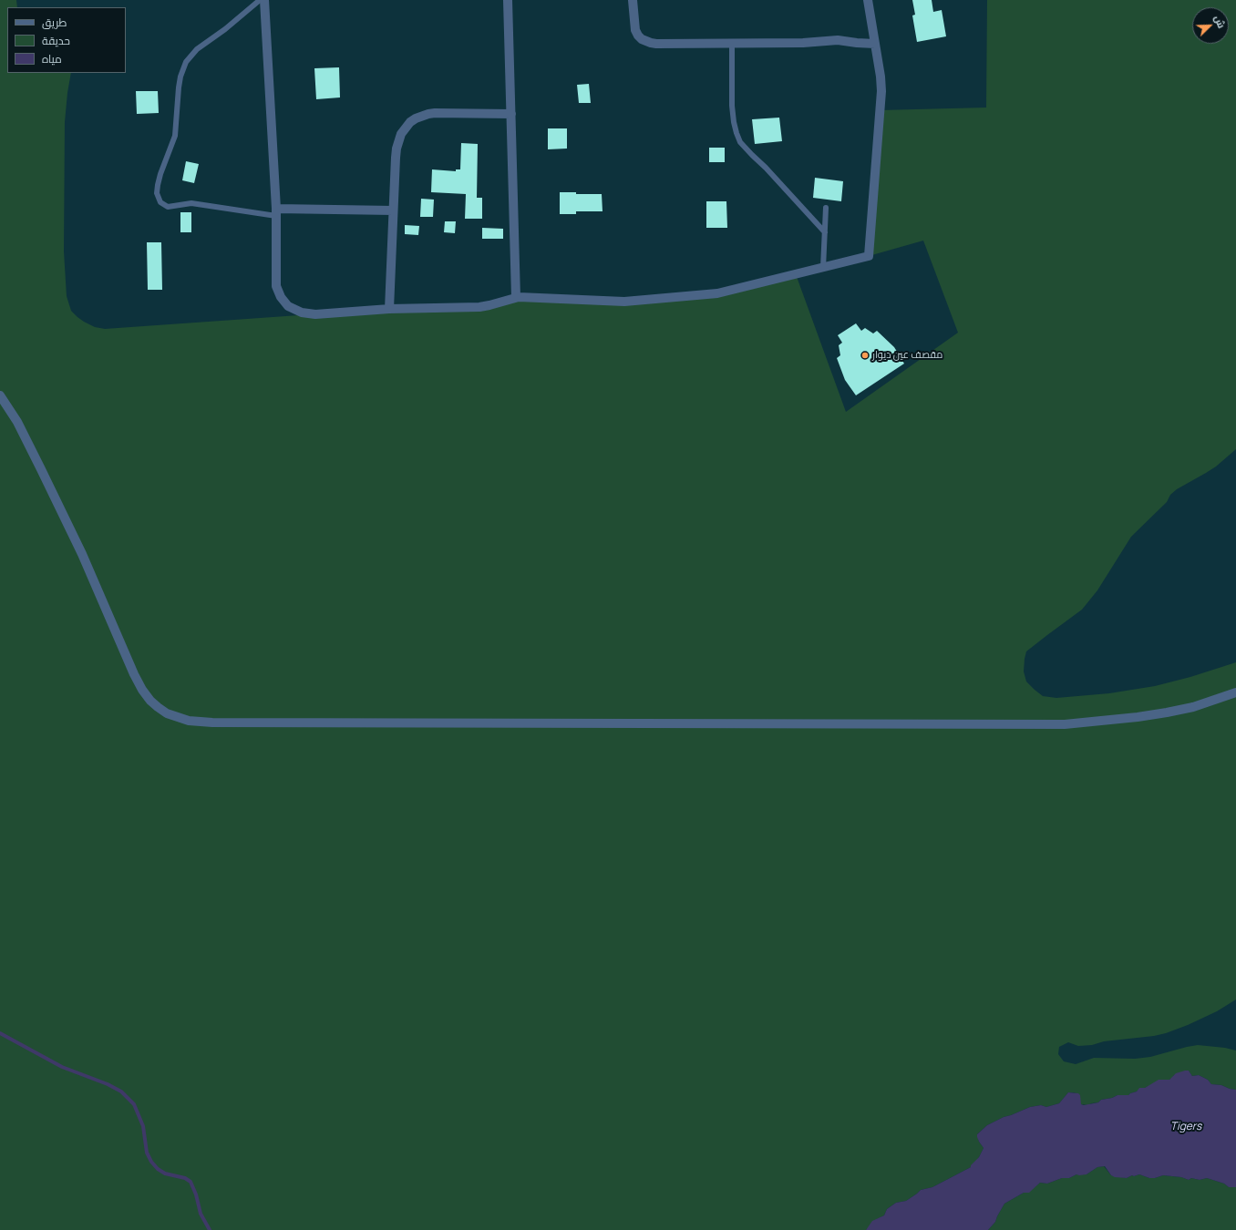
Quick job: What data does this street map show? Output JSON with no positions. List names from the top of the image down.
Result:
{
  "water": ["Tigers"],
  "places": ["مقصف عين ديوار"],
  "legend": ["طريق", "حديقة", "مياه"],
  "north": "top right"
}
